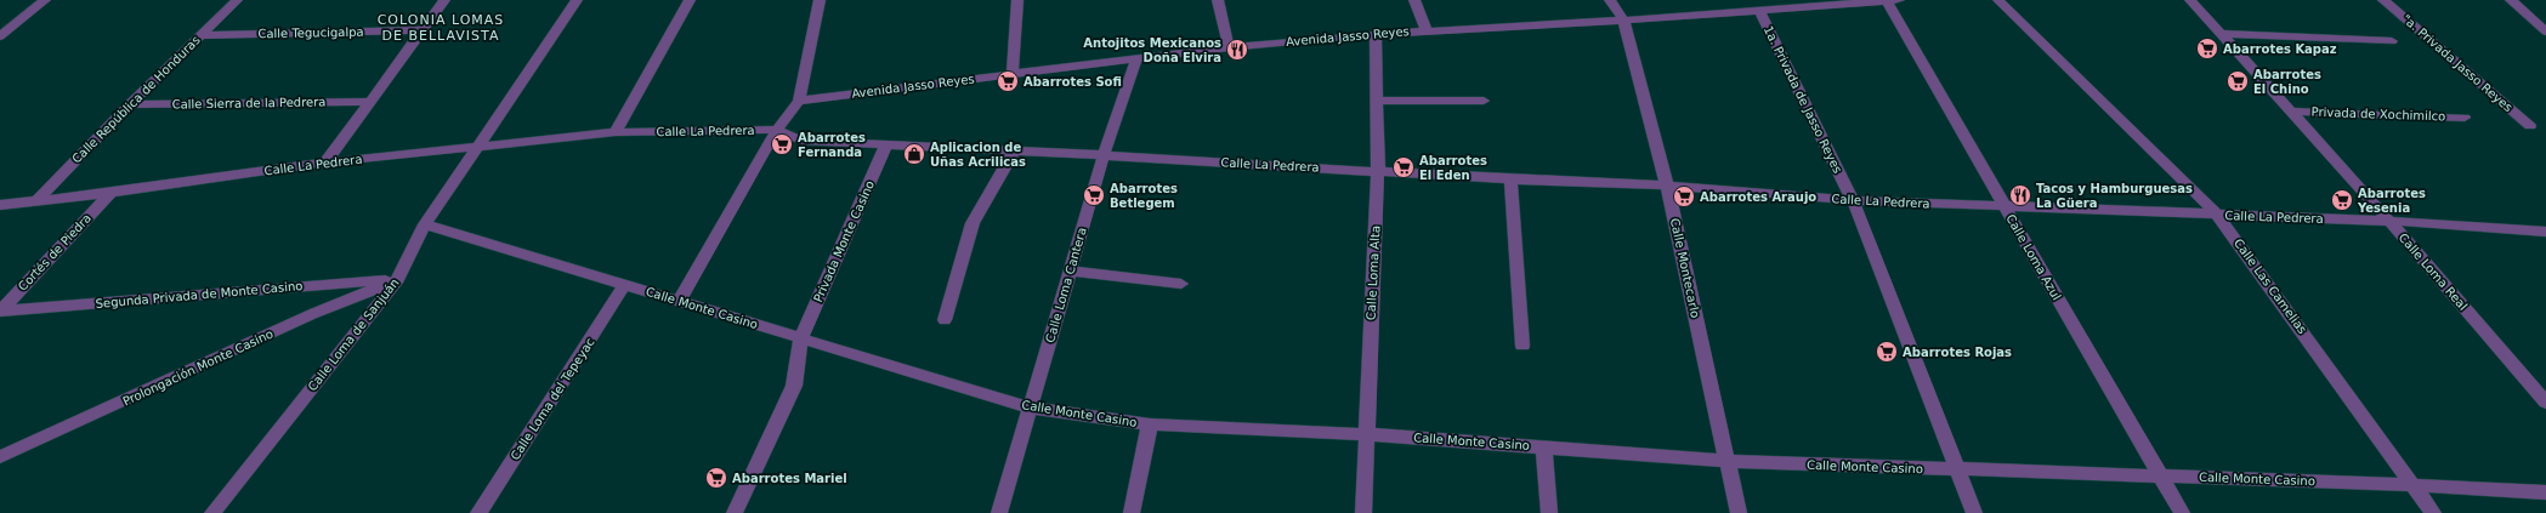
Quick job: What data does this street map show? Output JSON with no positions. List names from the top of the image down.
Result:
{
  "streets": {
    "street": [
      "Calle Tegucigalpa",
      "Avenida Jasso Reyes",
      "\"a. Privada Jasso Reyes",
      "Calle República de Honduras",
      "1a. Privada de Jasso Reyes",
      "Calle Sierra de la Pedrera",
      "Privada de Xochimilco",
      "Calle La Pedrera",
      "Privada Monte Casino",
      "Cortés de Piedra",
      "Calle Loma Azul",
      "Calle Montecarlo",
      "Calle Loma Real",
      "Calle Loma Alta",
      "Calle Loma Cantera",
      "Calle Las Camelias",
      "Segunda Privada de Monte Casino",
      "Calle Monte Casino",
      "Calle Loma de Sanjuán",
      "Prolongación Monte Casino",
      "Calle Loma del Tepeyac"
    ]
  },
  "crossings": [
    ["Calle Tegucigalpa", "Calle República de Honduras"],
    ["Avenida Jasso Reyes", "1a. Privada de Jasso Reyes"],
    ["Avenida Jasso Reyes", "Calle Loma Azul"],
    ["Avenida Jasso Reyes", "Calle Montecarlo"],
    ["Avenida Jasso Reyes", "Calle Loma Alta"],
    ["Avenida Jasso Reyes", "Calle Loma Cantera"],
    ["Calle República de Honduras", "Calle Sierra de la Pedrera"],
    ["Calle República de Honduras", "Calle La Pedrera"],
    ["1a. Privada de Jasso Reyes", "Calle La Pedrera"],
    ["1a. Privada de Jasso Reyes", "Calle Monte Casino"],
    ["Privada de Xochimilco", "Calle Loma Real"],
    ["Calle La Pedrera", "Privada Monte Casino"],
    ["Calle La Pedrera", "Cortés de Piedra"],
    ["Calle La Pedrera", "Calle Loma Azul"],
    ["Calle La Pedrera", "Calle Montecarlo"],
    ["Calle La Pedrera", "Calle Loma Real"],
    ["Calle La Pedrera", "Calle Loma Alta"],
    ["Calle La Pedrera", "Calle Loma Cantera"],
    ["Calle La Pedrera", "Calle Las Camelias"],
    ["Calle La Pedrera", "Calle Loma de Sanjuán"],
    ["Privada Monte Casino", "Calle Monte Casino"],
    ["Cortés de Piedra", "Segunda Privada de Monte Casino"],
    ["Calle Loma Azul", "Calle Monte Casino"],
    ["Calle Montecarlo", "Calle Monte Casino"],
    ["Calle Loma Alta", "Calle Monte Casino"],
    ["Calle Loma Cantera", "Calle Monte Casino"],
    ["Calle Las Camelias", "Calle Monte Casino"],
    ["Segunda Privada de Monte Casino", "Calle Loma de Sanjuán"],
    ["Segunda Privada de Monte Casino", "Prolongación Monte Casino"],
    ["Calle Monte Casino", "Calle Loma de Sanjuán"],
    ["Calle Monte Casino", "Calle Loma del Tepeyac"],
    ["Calle Loma de Sanjuán", "Prolongación Monte Casino"]
  ],
  "districts": ["COLONIA LOMAS DE BELLAVISTA"],
  "places": {
    "supermarket": [
      "Abarrotes Kapaz",
      "Abarrotes Sofi",
      "Abarrotes El Chino",
      "Abarrotes Fernanda",
      "Abarrotes El Eden",
      "Abarrotes Betlegem",
      "Abarrotes Araujo",
      "Abarrotes Yesenia",
      "Abarrotes Rojas",
      "Abarrotes Mariel"
    ],
    "restaurant": ["Antojitos Mexicanos Doña Elvira", "Tacos y Hamburguesas La Güera"],
    "shop": ["Aplicacion de Uñas Acrilicas"]
  }
}
